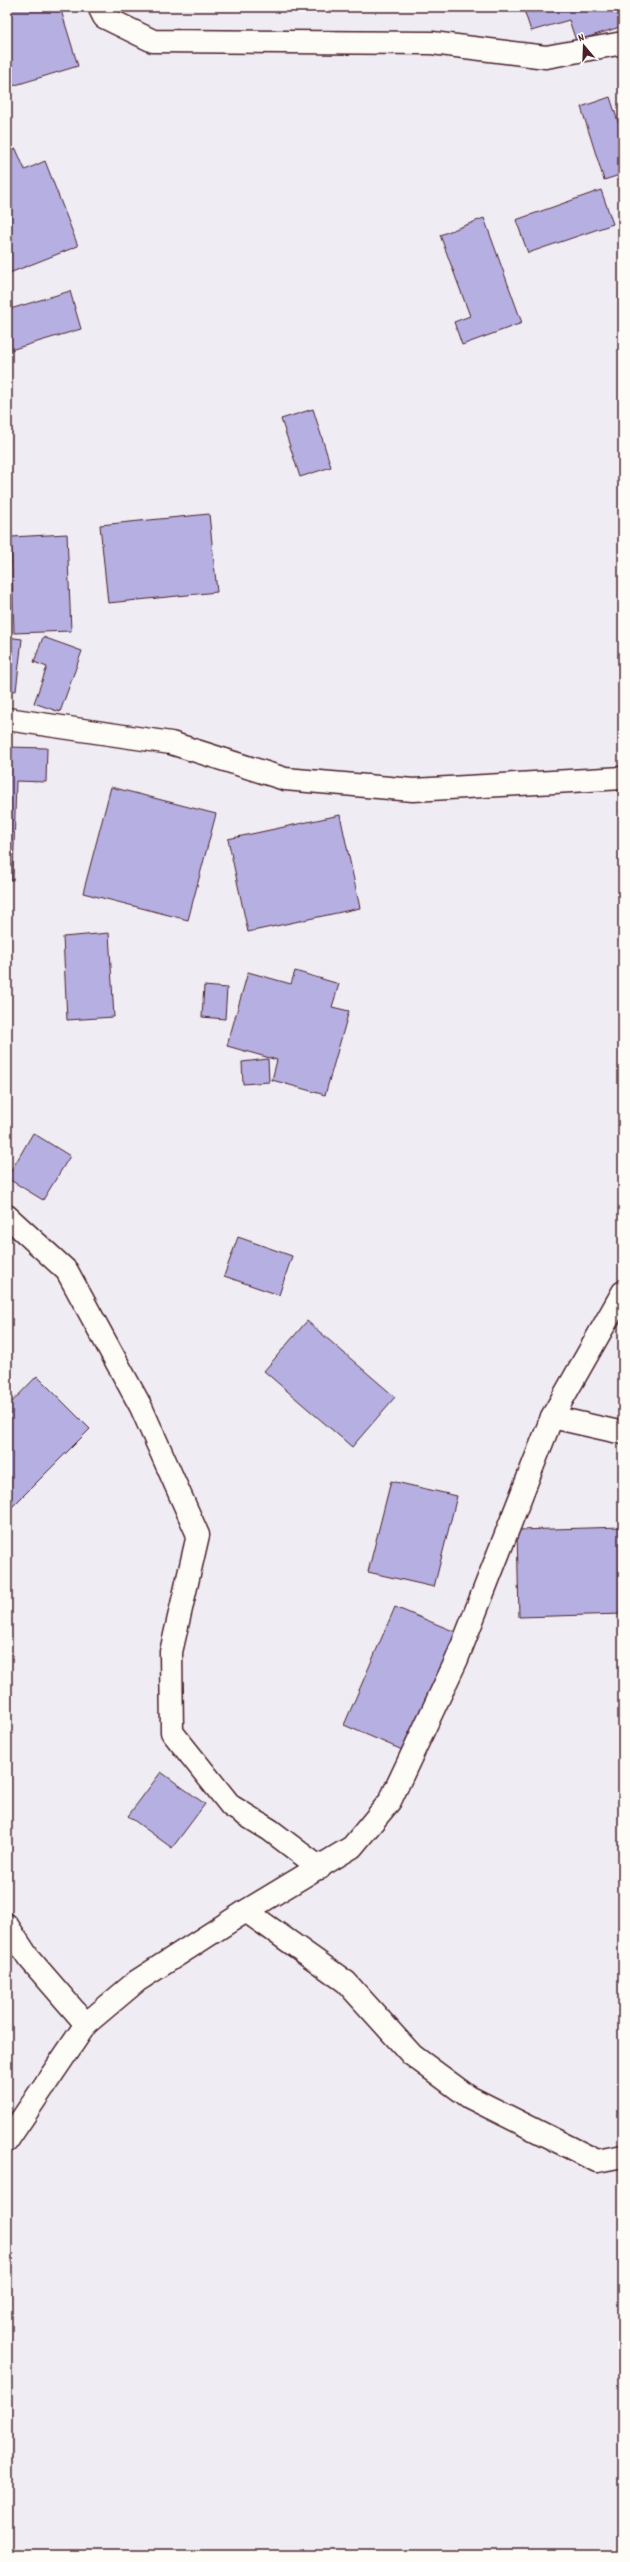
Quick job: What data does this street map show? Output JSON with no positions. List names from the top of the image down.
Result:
{
  "north": "top"
}
